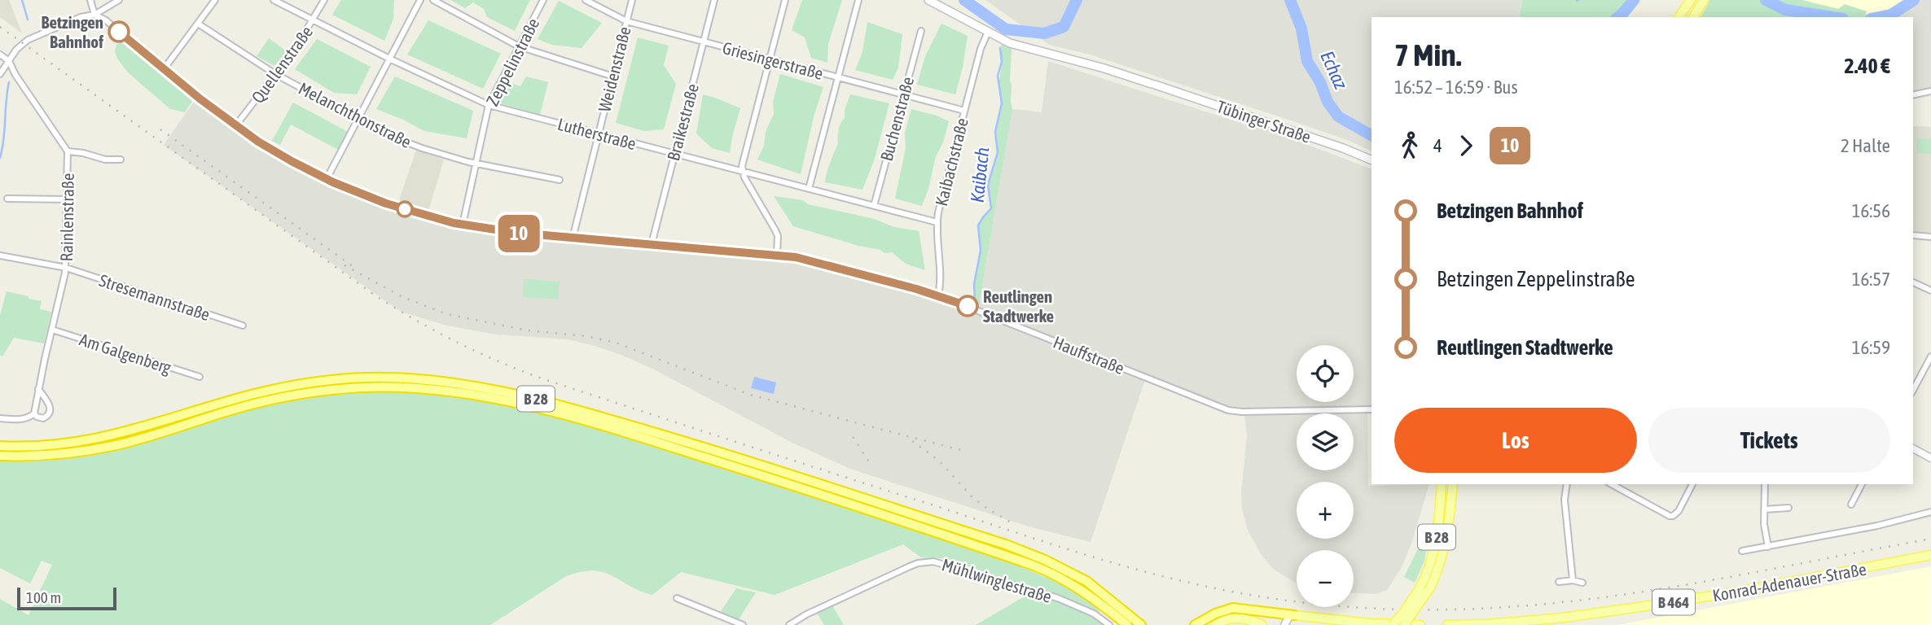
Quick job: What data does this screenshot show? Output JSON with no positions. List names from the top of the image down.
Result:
{
  "streets": {
    "highway": ["B 28"],
    "main road": ["Tübinger Straße", "Konrad-Adenauer-Straße", "B 464"],
    "street": [
      "Griesingerstraße",
      "Zeppelinstraße",
      "Quellenstraße",
      "Weidenstraße",
      "Melanchthonstraße",
      "Buchenstraße",
      "Braikestraße",
      "Lutherstraße",
      "Kaibachstraße",
      "Rainlenstraße",
      "Stresemannstraße",
      "Am Galgenberg",
      "Hauffstraße",
      "Mühlwinglestraße"
    ]
  },
  "crossings": [
    ["Griesingerstraße", "Weidenstraße"],
    ["Griesingerstraße", "Buchenstraße"],
    ["Griesingerstraße", "Braikestraße"],
    ["Griesingerstraße", "Kaibachstraße"],
    ["Zeppelinstraße", "Melanchthonstraße"],
    ["Zeppelinstraße", "Lutherstraße"],
    ["Zeppelinstraße", "Hauffstraße"],
    ["Quellenstraße", "Melanchthonstraße"],
    ["Quellenstraße", "Lutherstraße"],
    ["Quellenstraße", "Hauffstraße"],
    ["Weidenstraße", "Lutherstraße"],
    ["Weidenstraße", "Hauffstraße"],
    ["Buchenstraße", "Lutherstraße"],
    ["Tübinger Straße", "Kaibachstraße"],
    ["Braikestraße", "Lutherstraße"],
    ["Braikestraße", "Hauffstraße"],
    ["Lutherstraße", "Kaibachstraße"],
    ["Kaibachstraße", "Hauffstraße"],
    ["Rainlenstraße", "Stresemannstraße"],
    ["Rainlenstraße", "Am Galgenberg"],
    ["Konrad-Adenauer-Straße", "B 464"]
  ],
  "water": ["Echaz", "Kaibach"],
  "places": ["Betzingen Bahnhof", "Reutlingen Stadtwerke"],
  "lines": ["bus line 10"],
  "scale_bar": "100 m",
  "page": {
    "on_map": "10",
    "heading": ["7 Min.", "16:52 – 16:59 · Bus", "2.40 €"],
    "legs": ["4", "10", "2 Halte"],
    "list": [
      {
        "name": "Betzingen Bahnhof",
        "value": "16:56"
      },
      {
        "name": "Betzingen Zeppelinstraße",
        "value": "16:57"
      },
      {
        "name": "Reutlingen Stadtwerke",
        "value": "16:59"
      }
    ],
    "map_buttons": ["+", "−"],
    "buttons": ["Los", "Tickets"],
    "scale": "100 m"
  }
}
